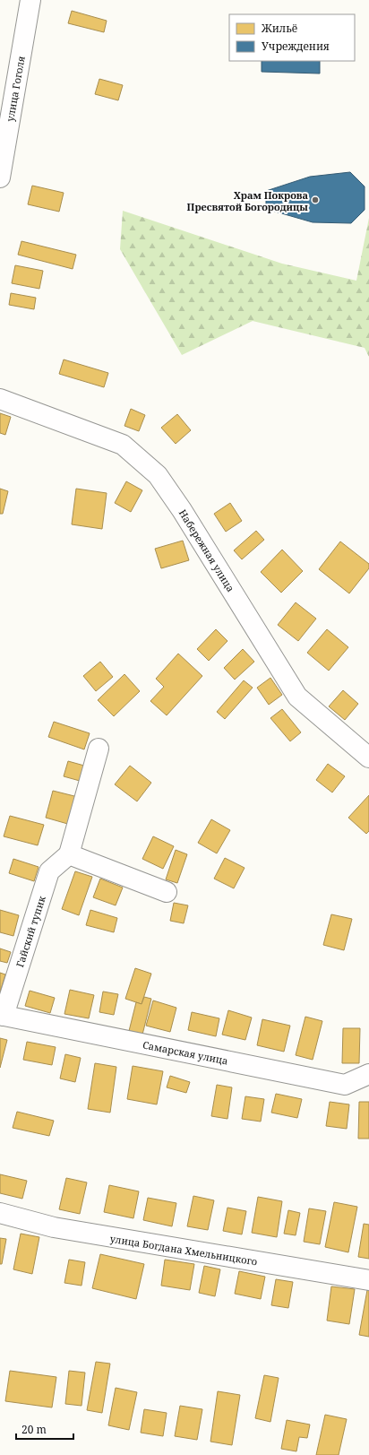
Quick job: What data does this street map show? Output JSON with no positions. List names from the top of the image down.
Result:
{
  "streets": {
    "street": [
      "улица Гоголя",
      "Набережная улица",
      "Гайский тупик",
      "Самарская улица",
      "улица Богдана Хмельницкого"
    ]
  },
  "crossings": [
    ["Гайский тупик", "Самарская улица"]
  ],
  "places": ["Храм Покрова Пресвятой Богородицы"],
  "legend": ["Жильё", "Учреждения"],
  "scale_bar": "20 m"
}
